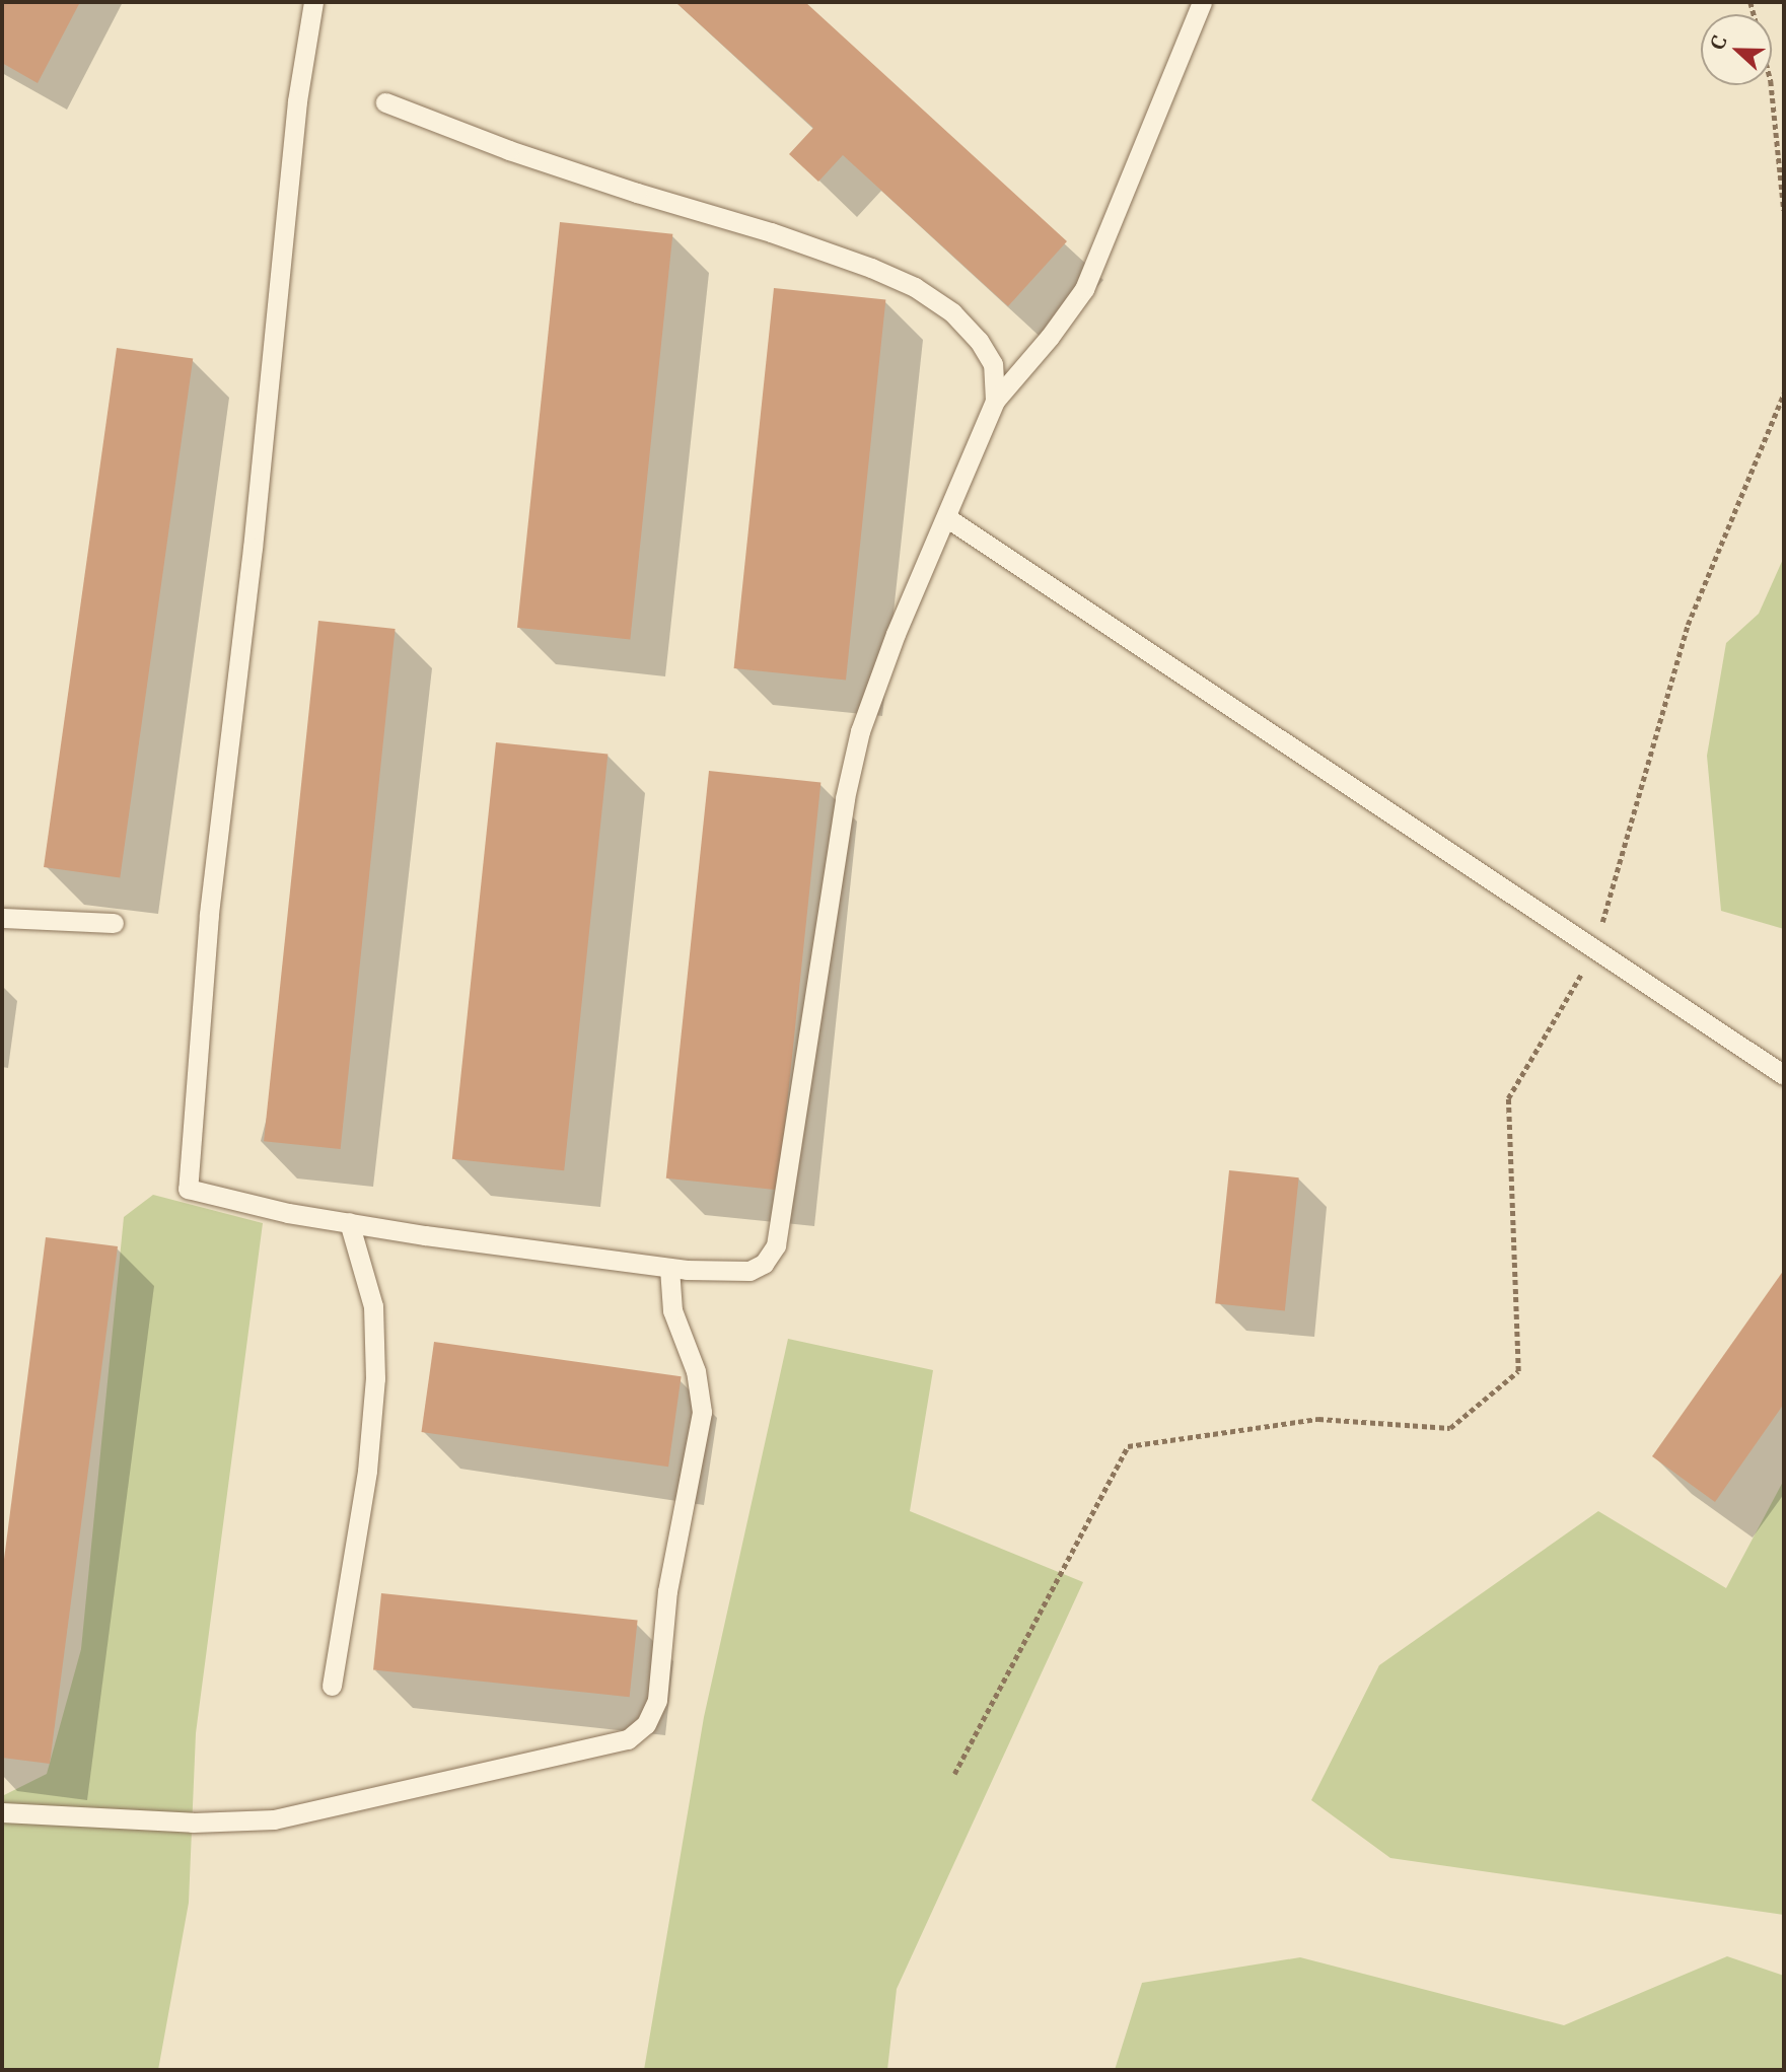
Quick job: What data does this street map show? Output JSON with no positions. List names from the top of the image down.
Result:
{
  "north": "left"
}
